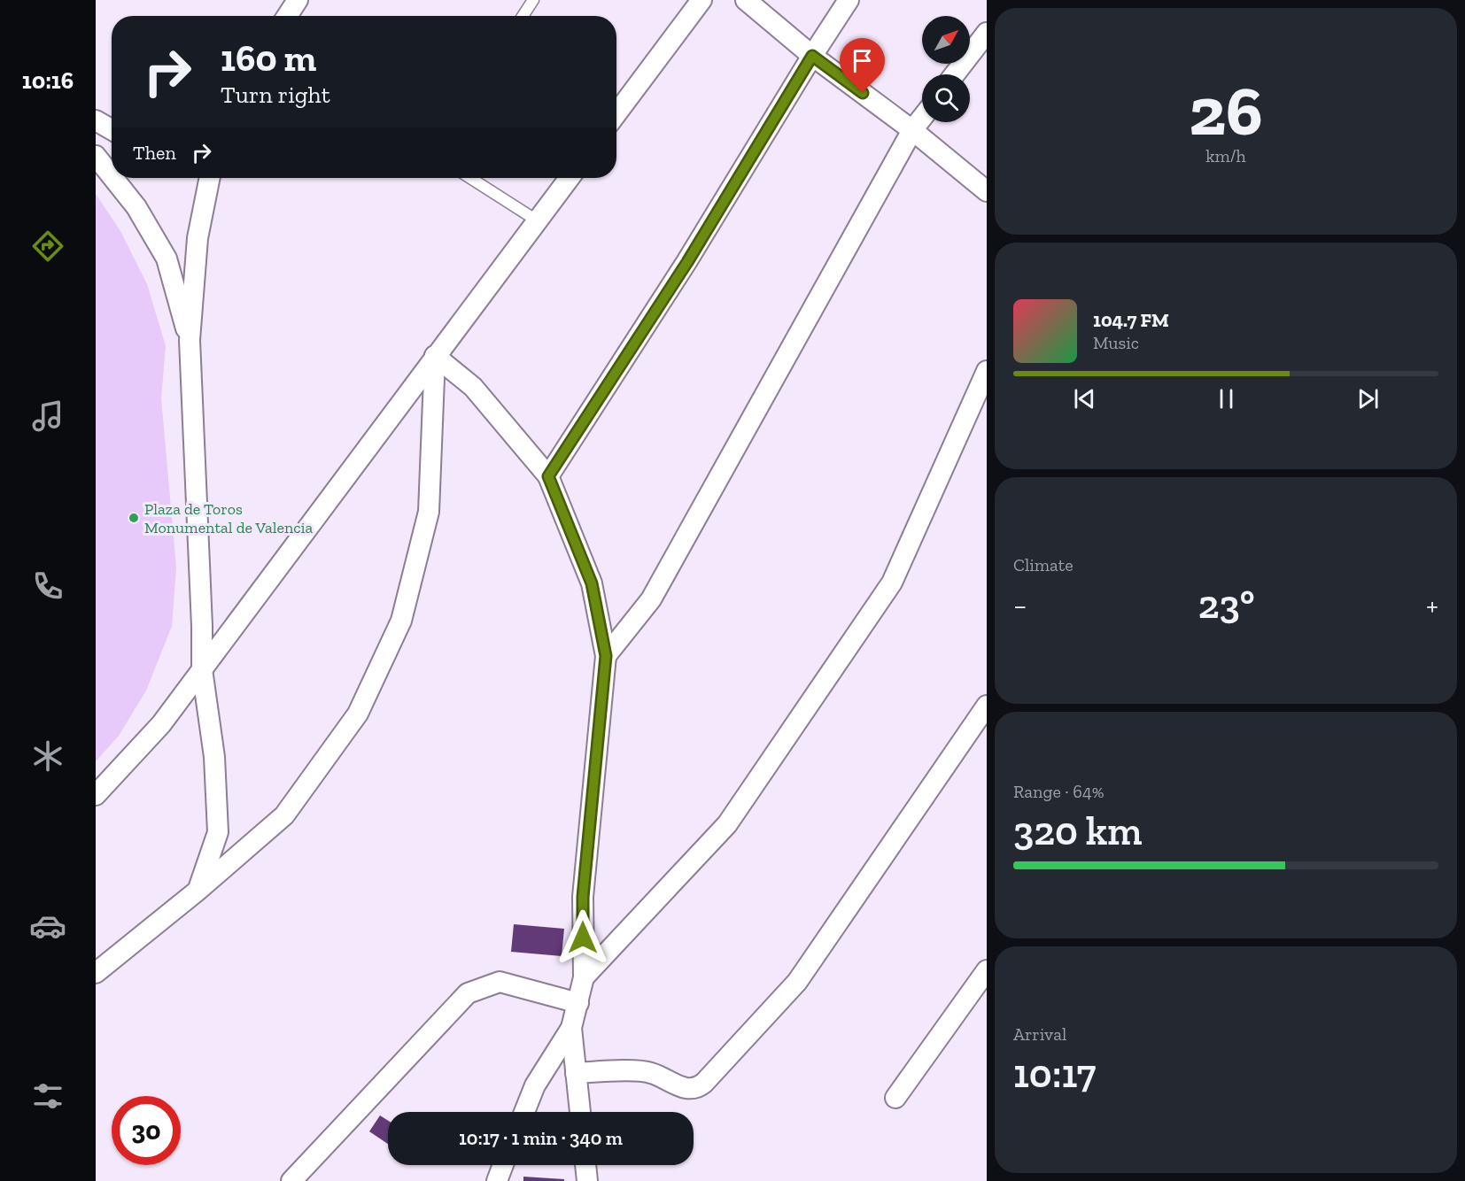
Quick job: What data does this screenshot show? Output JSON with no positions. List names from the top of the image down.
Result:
{
  "places": ["Plaza de Toros Monumental de Valencia"],
  "north": "top right",
  "page": {
    "tabs": "10:16",
    "tile": [
      ["26", "km/h"],
      "Climate",
      ["Range · 64%", "320 km"],
      ["Arrival", "10:17"]
    ],
    "turn": ["160 m", "Turn right"],
    "then": "Then",
    "song": ["104.7 FM", "Music"],
    "heat": ["−", "23°", "+"],
    "limit": "30",
    "trip": "10:17 · 1 min · 340 m"
  }
}
